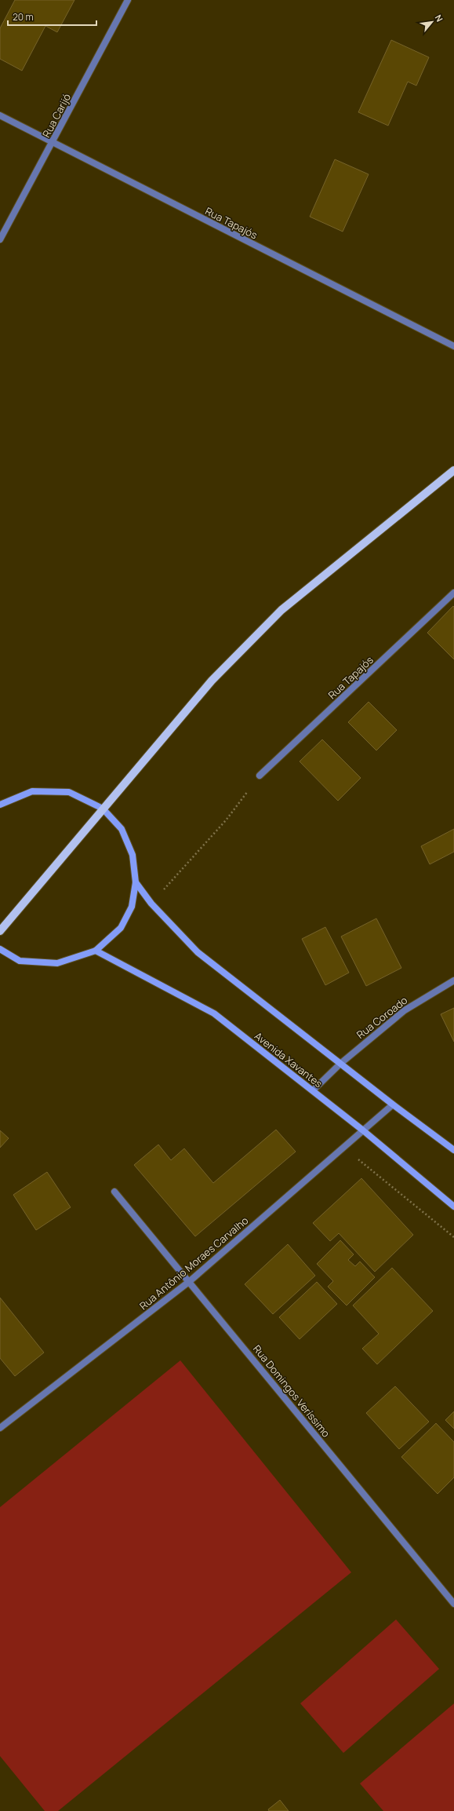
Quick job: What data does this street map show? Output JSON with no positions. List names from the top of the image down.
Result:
{
  "streets": {
    "main road": ["Avenida Xavantes"],
    "street": [
      "Rua Carijó",
      "Rua Tapajós",
      "Rua Coroado",
      "Rua Antônio Moraes Carvalho",
      "Rua Domingos Veríssimo"
    ]
  },
  "crossings": [
    ["Rua Carijó", "Rua Tapajós"],
    ["Rua Coroado", "Avenida Xavantes"],
    ["Avenida Xavantes", "Rua Antônio Moraes Carvalho"],
    ["Rua Antônio Moraes Carvalho", "Rua Domingos Veríssimo"]
  ],
  "scale_bar": "20 m",
  "north": "top right"
}
